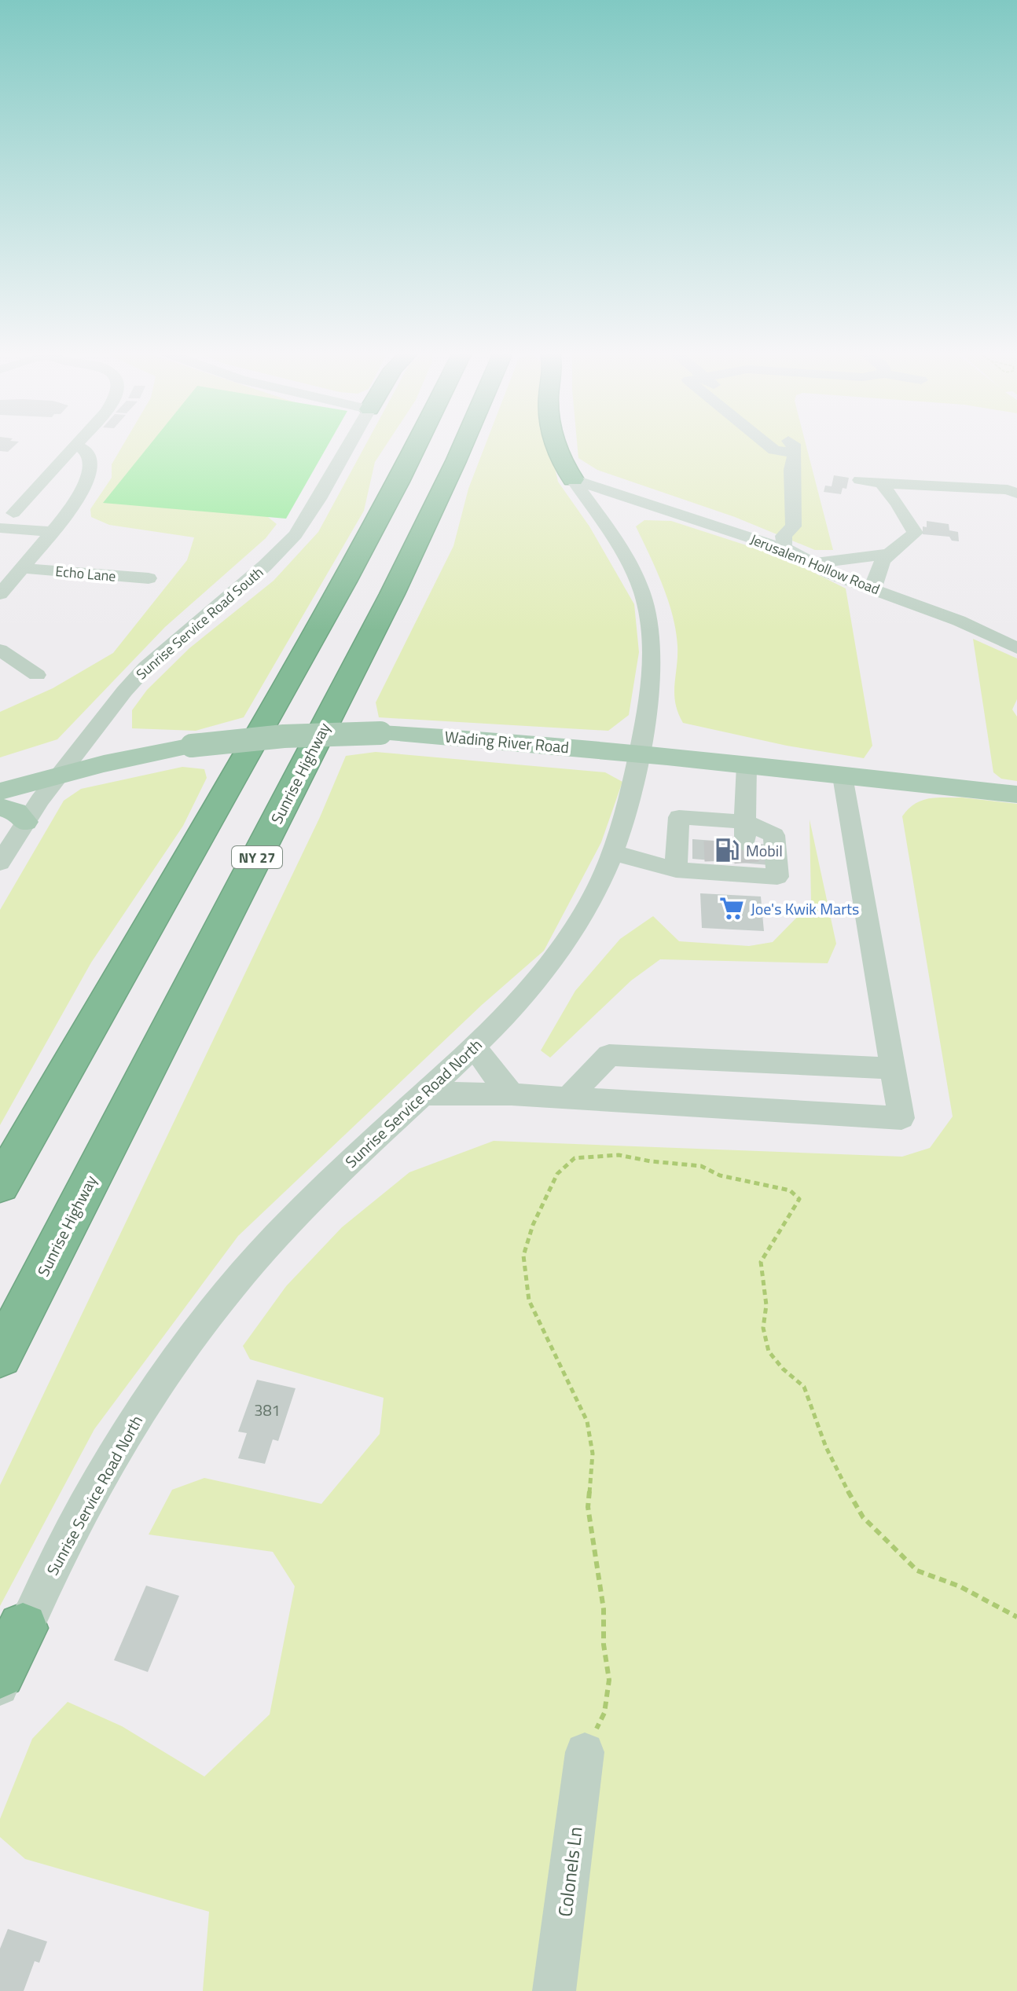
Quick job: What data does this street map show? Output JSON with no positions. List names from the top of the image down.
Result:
{
  "streets": {
    "highway": ["Sunrise Highway", "NY 27"],
    "main road": ["Wading River Road"],
    "street": [
      "Jerusalem Hollow Road",
      "Echo Lane",
      "Sunrise Service Road South",
      "Sunrise Service Road North",
      "Colonels Ln"
    ]
  },
  "crossings": [
    ["Jerusalem Hollow Road", "Sunrise Service Road North"],
    ["Sunrise Service Road South", "Wading River Road"],
    ["Wading River Road", "Sunrise Service Road North"]
  ],
  "places": {
    "fuel station": ["Mobil"],
    "supermarket": ["Joe's Kwik Marts"]
  },
  "house_numbers": ["381"]
}
